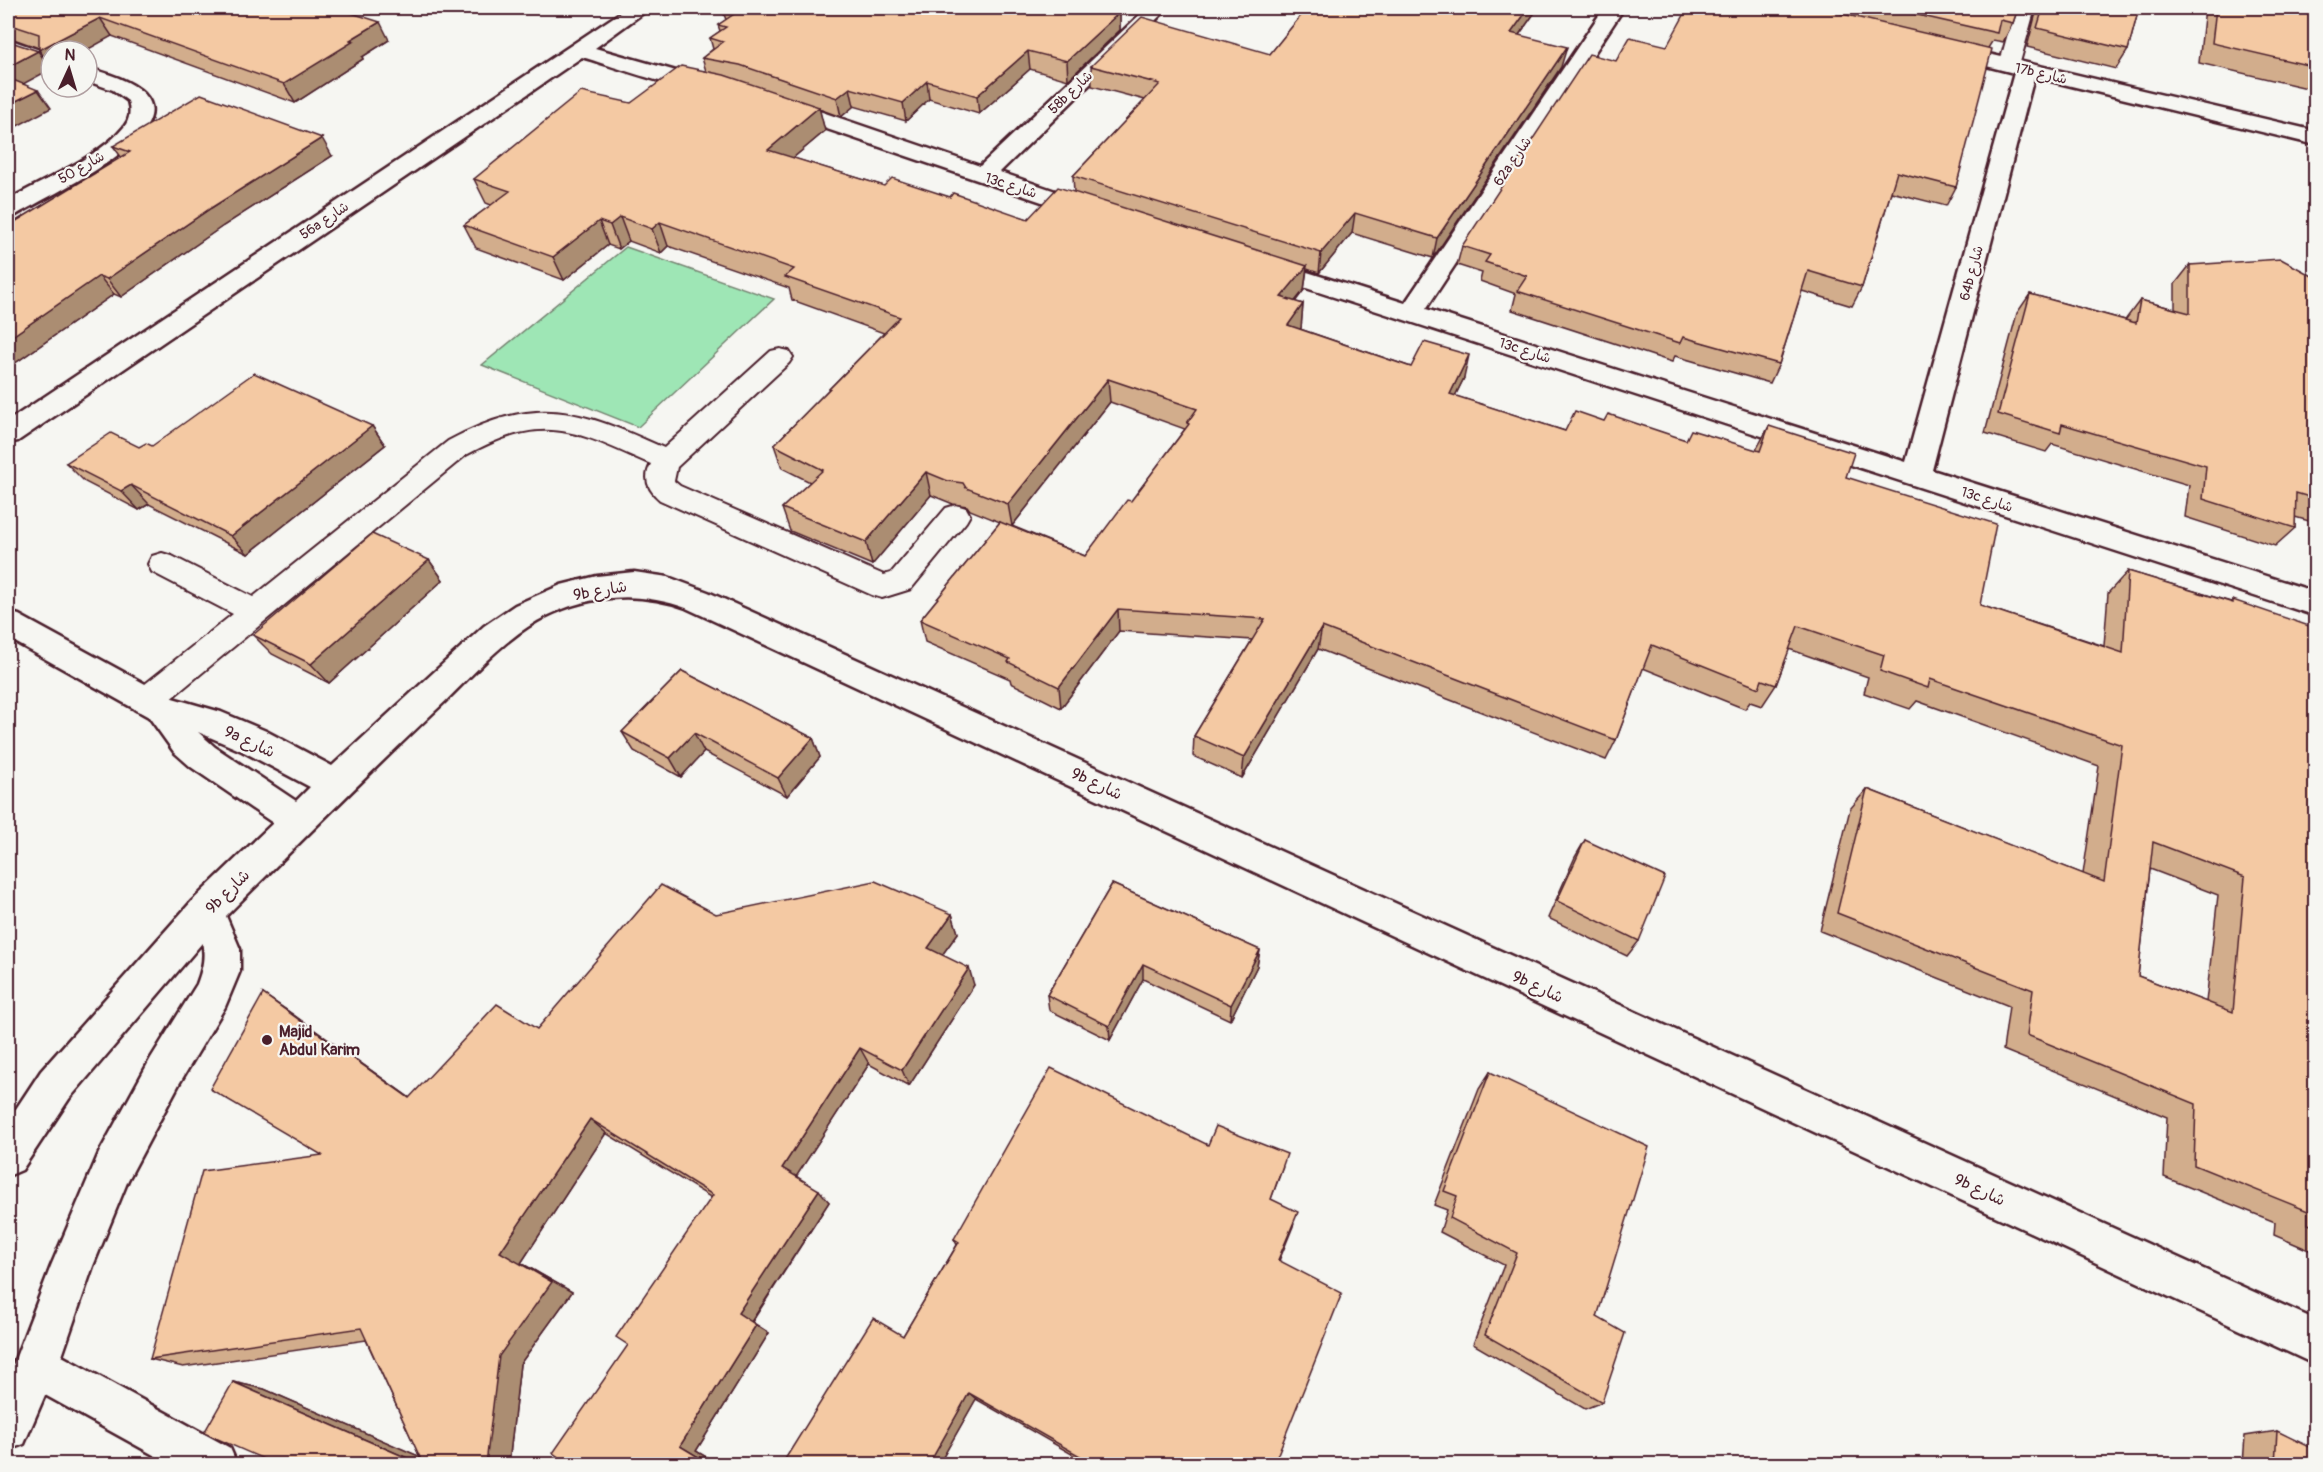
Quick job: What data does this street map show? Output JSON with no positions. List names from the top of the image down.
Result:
{
  "streets": {
    "street": [
      "17b شارع",
      "58b شارع",
      "62a شارع",
      "شارع 50",
      "13c شارع",
      "56a شارع",
      "64b شارع",
      "9b شارع",
      "9a شارع"
    ]
  },
  "crossings": [
    ["17b شارع", "64b شارع"],
    ["58b شارع", "13c شارع"],
    ["62a شارع", "13c شارع"],
    ["13c شارع", "64b شارع"],
    ["9b شارع", "9a شارع"]
  ],
  "places": ["Majid Abdul Karim"],
  "north": "top"
}
